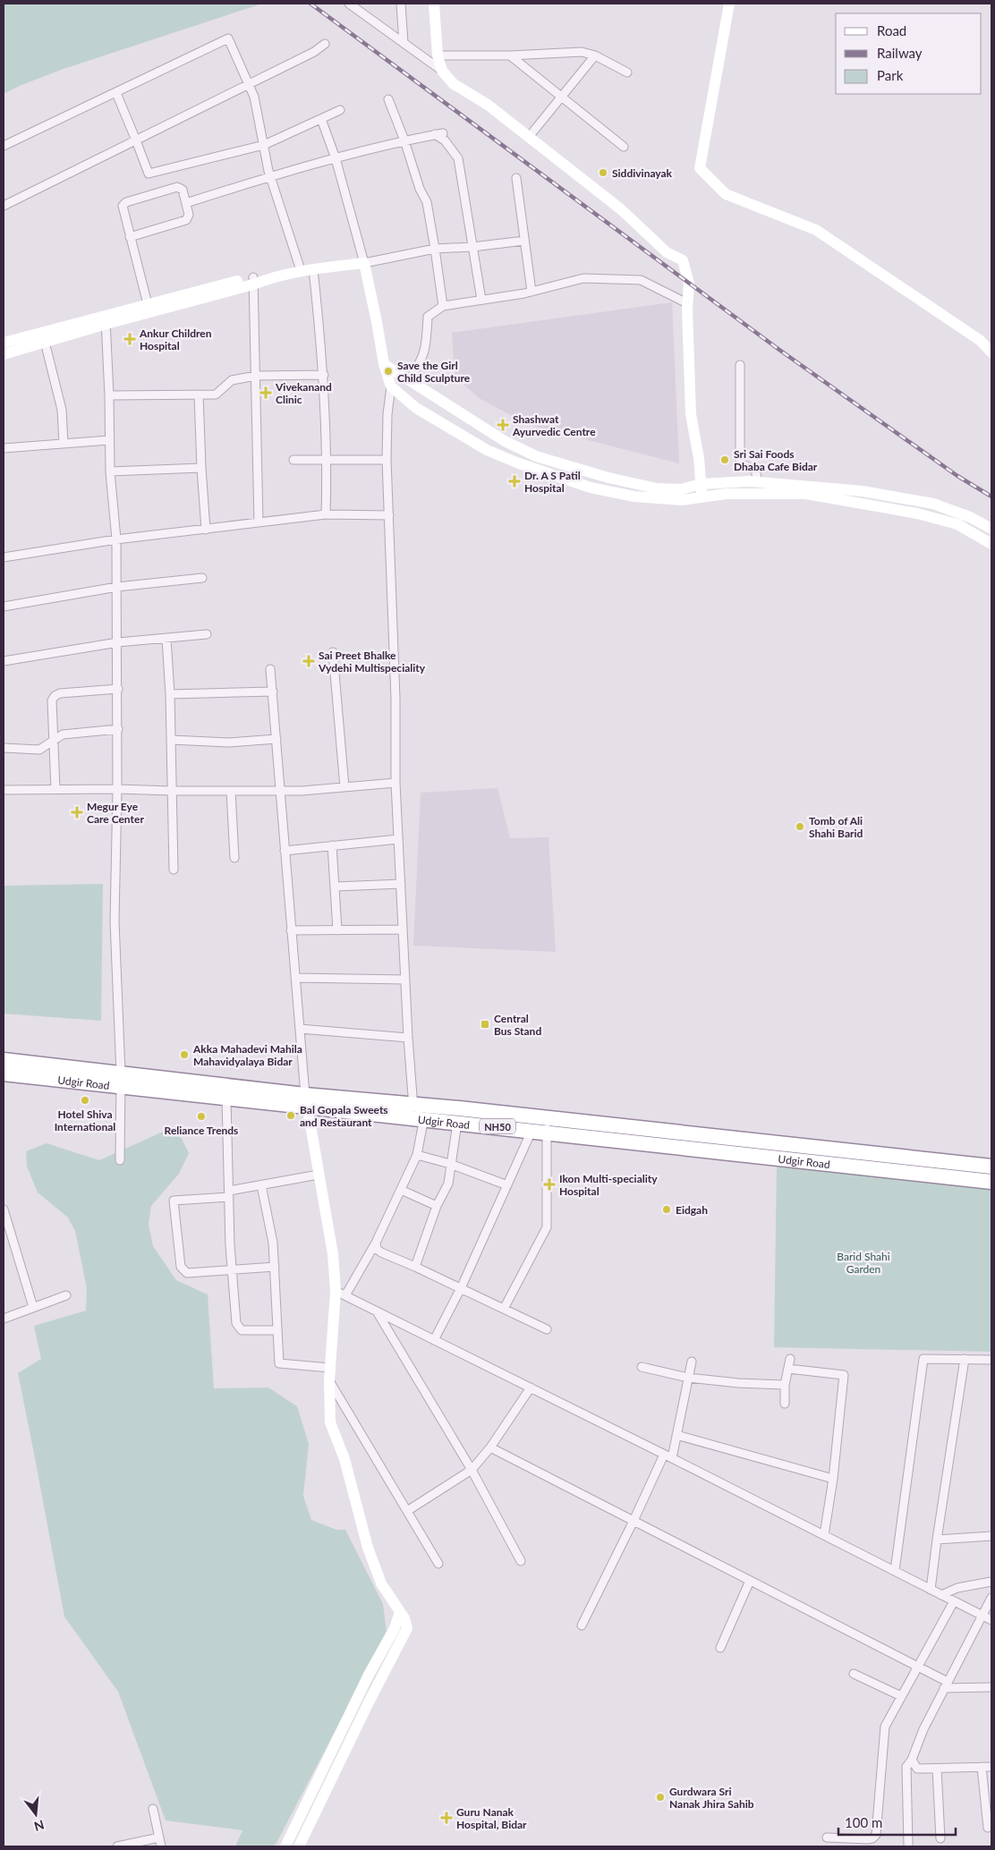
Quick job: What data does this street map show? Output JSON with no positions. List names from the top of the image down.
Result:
{
  "streets": {
    "highway": ["Udgir Road", "NH50"]
  },
  "parks": ["Barid Shahi Garden"],
  "places": {
    "other": [
      "Siddivinayak",
      "Save the Girl Child Sculpture",
      "Sri Sai Foods Dhaba Cafe Bidar",
      "Tomb of Ali Shahi Barid",
      "Akka Mahadevi Mahila Mahavidyalaya Bidar",
      "Hotel Shiva International",
      "Bal Gopala Sweets and Restaurant",
      "Reliance Trends",
      "Eidgah",
      "Gurdwara Sri Nanak Jhira Sahib"
    ],
    "health": [
      "Ankur Children Hospital",
      "Vivekanand Clinic",
      "Shashwat Ayurvedic Centre",
      "Dr. A S Patil Hospital",
      "Sai Preet Bhalke Vydehi Multispeciality",
      "Megur Eye Care Center",
      "Ikon Multi-speciality Hospital",
      "Guru Nanak Hospital, Bidar"
    ],
    "transit": ["Central Bus Stand"]
  },
  "legend": ["Road", "Railway", "Park"],
  "scale_bar": "100 m",
  "north": "bottom"
}
